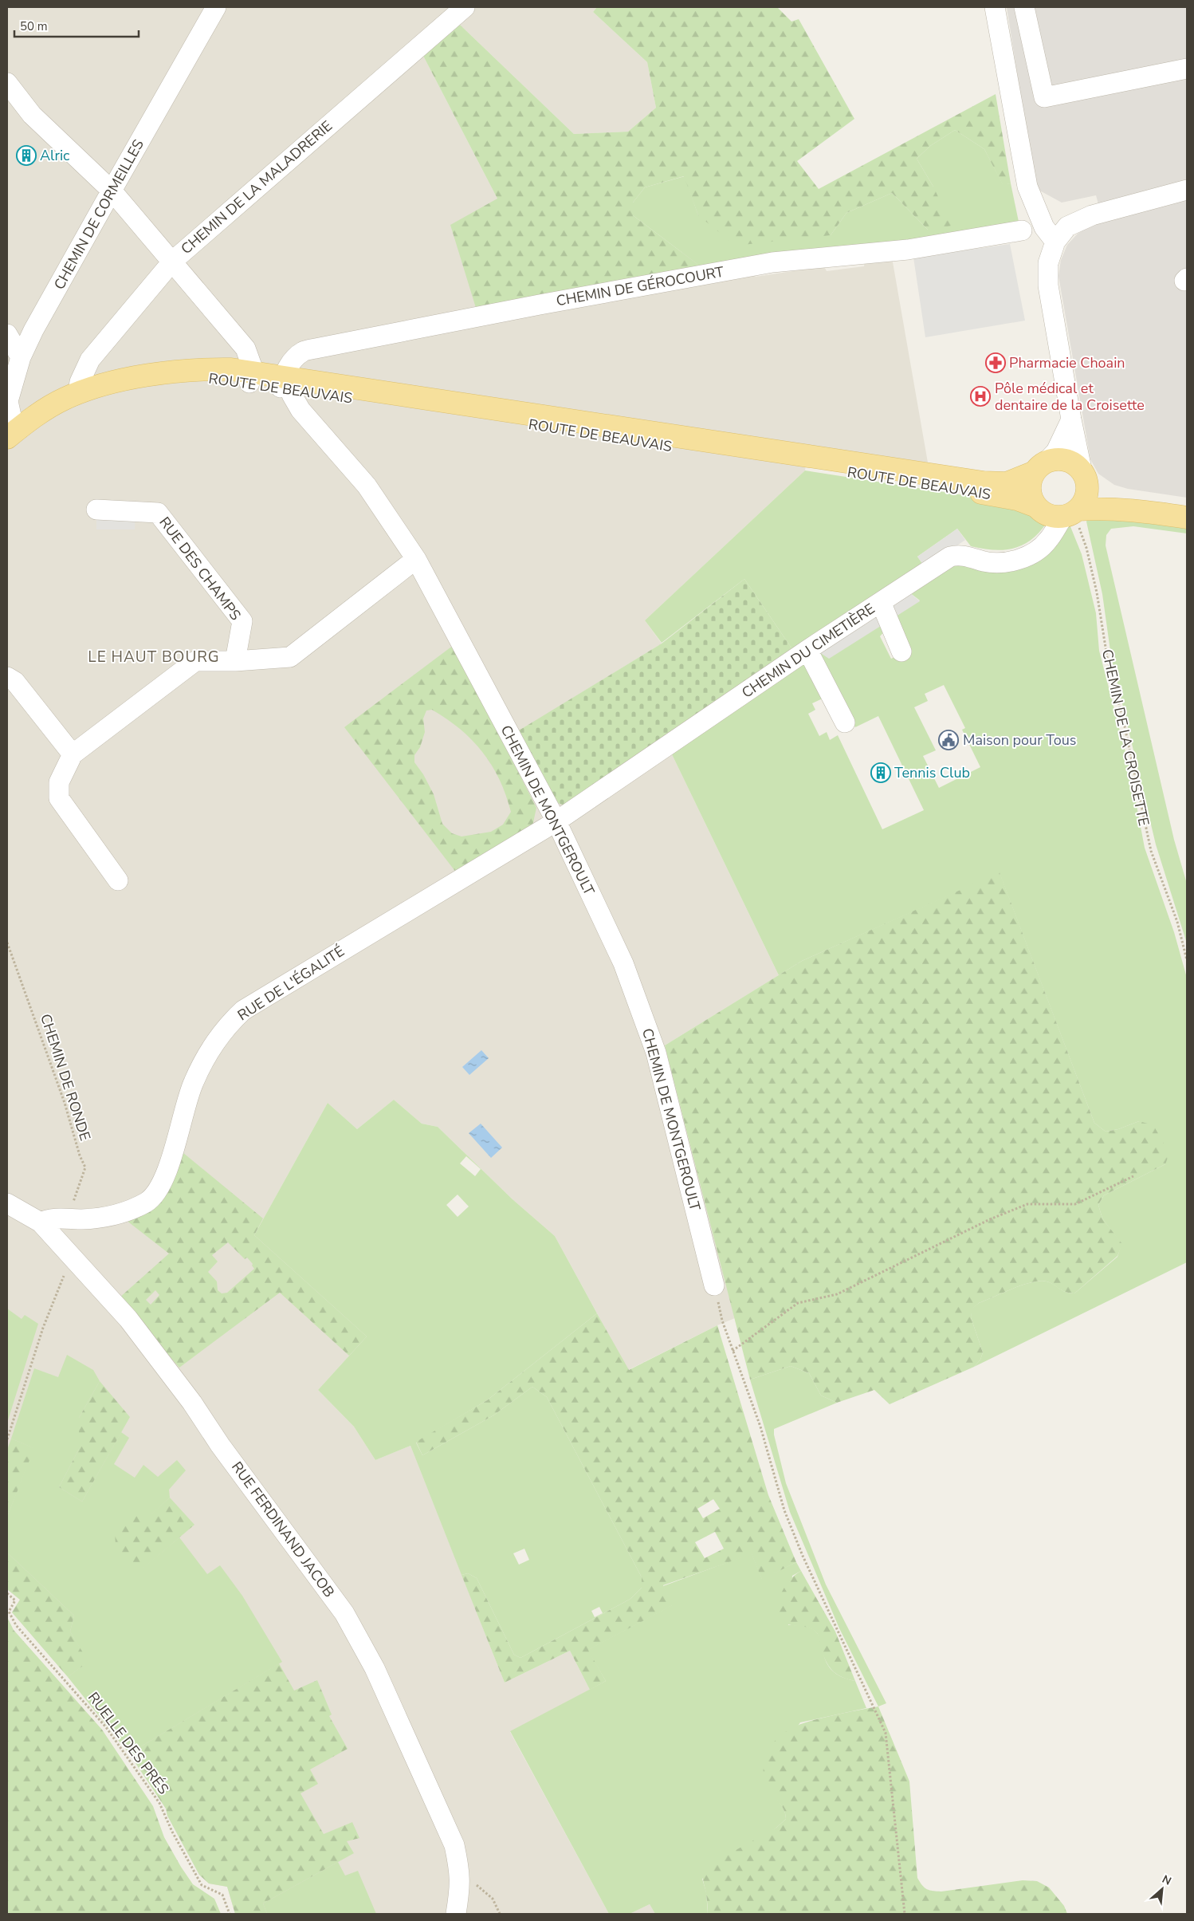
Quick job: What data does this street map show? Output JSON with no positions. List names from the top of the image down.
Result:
{
  "streets": {
    "main road": ["ROUTE DE BEAUVAIS"],
    "street": [
      "CHEMIN DE LA MALADRERIE",
      "CHEMIN DE CORMEILLES",
      "CHEMIN DE GÉROCOURT",
      "RUE DES CHAMPS",
      "CHEMIN DU CIMETIÈRE",
      "CHEMIN DE MONTGEROULT",
      "RUE DE L'ÉGALITÉ",
      "RUE FERDINAND JACOB"
    ],
    "path": ["CHEMIN DE LA CROISETTE", "CHEMIN DE RONDE", "RUELLE DES PRÉS"]
  },
  "crossings": [
    ["CHEMIN DE LA MALADRERIE", "ROUTE DE BEAUVAIS"],
    ["CHEMIN DE CORMEILLES", "ROUTE DE BEAUVAIS"],
    ["CHEMIN DE GÉROCOURT", "ROUTE DE BEAUVAIS"],
    ["CHEMIN DE GÉROCOURT", "CHEMIN DE MONTGEROULT"],
    ["ROUTE DE BEAUVAIS", "CHEMIN DU CIMETIÈRE"],
    ["ROUTE DE BEAUVAIS", "CHEMIN DE LA CROISETTE"],
    ["ROUTE DE BEAUVAIS", "CHEMIN DE MONTGEROULT"],
    ["CHEMIN DU CIMETIÈRE", "CHEMIN DE LA CROISETTE"],
    ["CHEMIN DU CIMETIÈRE", "CHEMIN DE MONTGEROULT"],
    ["CHEMIN DU CIMETIÈRE", "RUE DE L'ÉGALITÉ"],
    ["CHEMIN DE MONTGEROULT", "RUE DE L'ÉGALITÉ"],
    ["RUE DE L'ÉGALITÉ", "CHEMIN DE RONDE"],
    ["RUE DE L'ÉGALITÉ", "RUE FERDINAND JACOB"]
  ],
  "districts": ["LE HAUT BOURG"],
  "places": {
    "building": ["Alric", "Tennis Club"],
    "pharmacy": ["Pharmacie Choain"],
    "hospital": ["Pôle médical et dentaire de la Croisette"],
    "public building": ["Maison pour Tous"]
  },
  "scale_bar": "50 m",
  "north": "top right"
}
